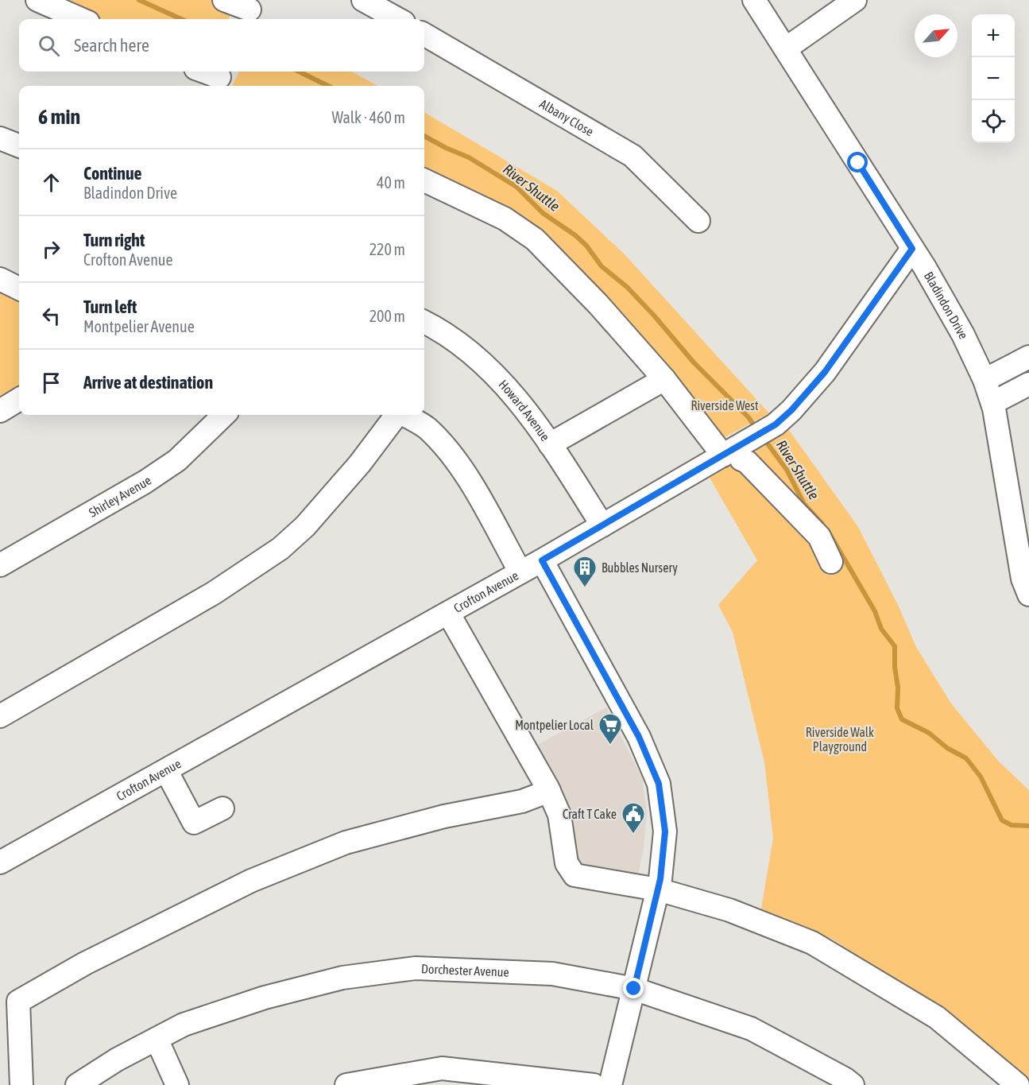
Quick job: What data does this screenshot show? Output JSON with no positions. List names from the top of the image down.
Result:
{
  "streets": {
    "street": [
      "Albany Close",
      "Bladindon Drive",
      "Howard Avenue",
      "Shirley Avenue",
      "Crofton Avenue",
      "Dorchester Avenue"
    ]
  },
  "crossings": [
    ["Bladindon Drive", "Crofton Avenue"],
    ["Howard Avenue", "Crofton Avenue"]
  ],
  "water": ["River Shuttle"],
  "parks": ["Riverside West", "Riverside Walk Playground"],
  "places": {
    "building": ["Bubbles Nursery"],
    "supermarket": ["Montpelier Local"],
    "public building": ["Craft T Cake"]
  },
  "north": "top right",
  "page": {
    "map_buttons": ["+", "−"],
    "search": "Search here",
    "heading": ["6 min", "Walk · 460 m"],
    "list": [
      ["Continue", "Bladindon Drive", "40 m"],
      ["Turn right", "Crofton Avenue", "220 m"],
      ["Turn left", "Montpelier Avenue", "200 m"],
      "Arrive at destination"
    ]
  }
}
